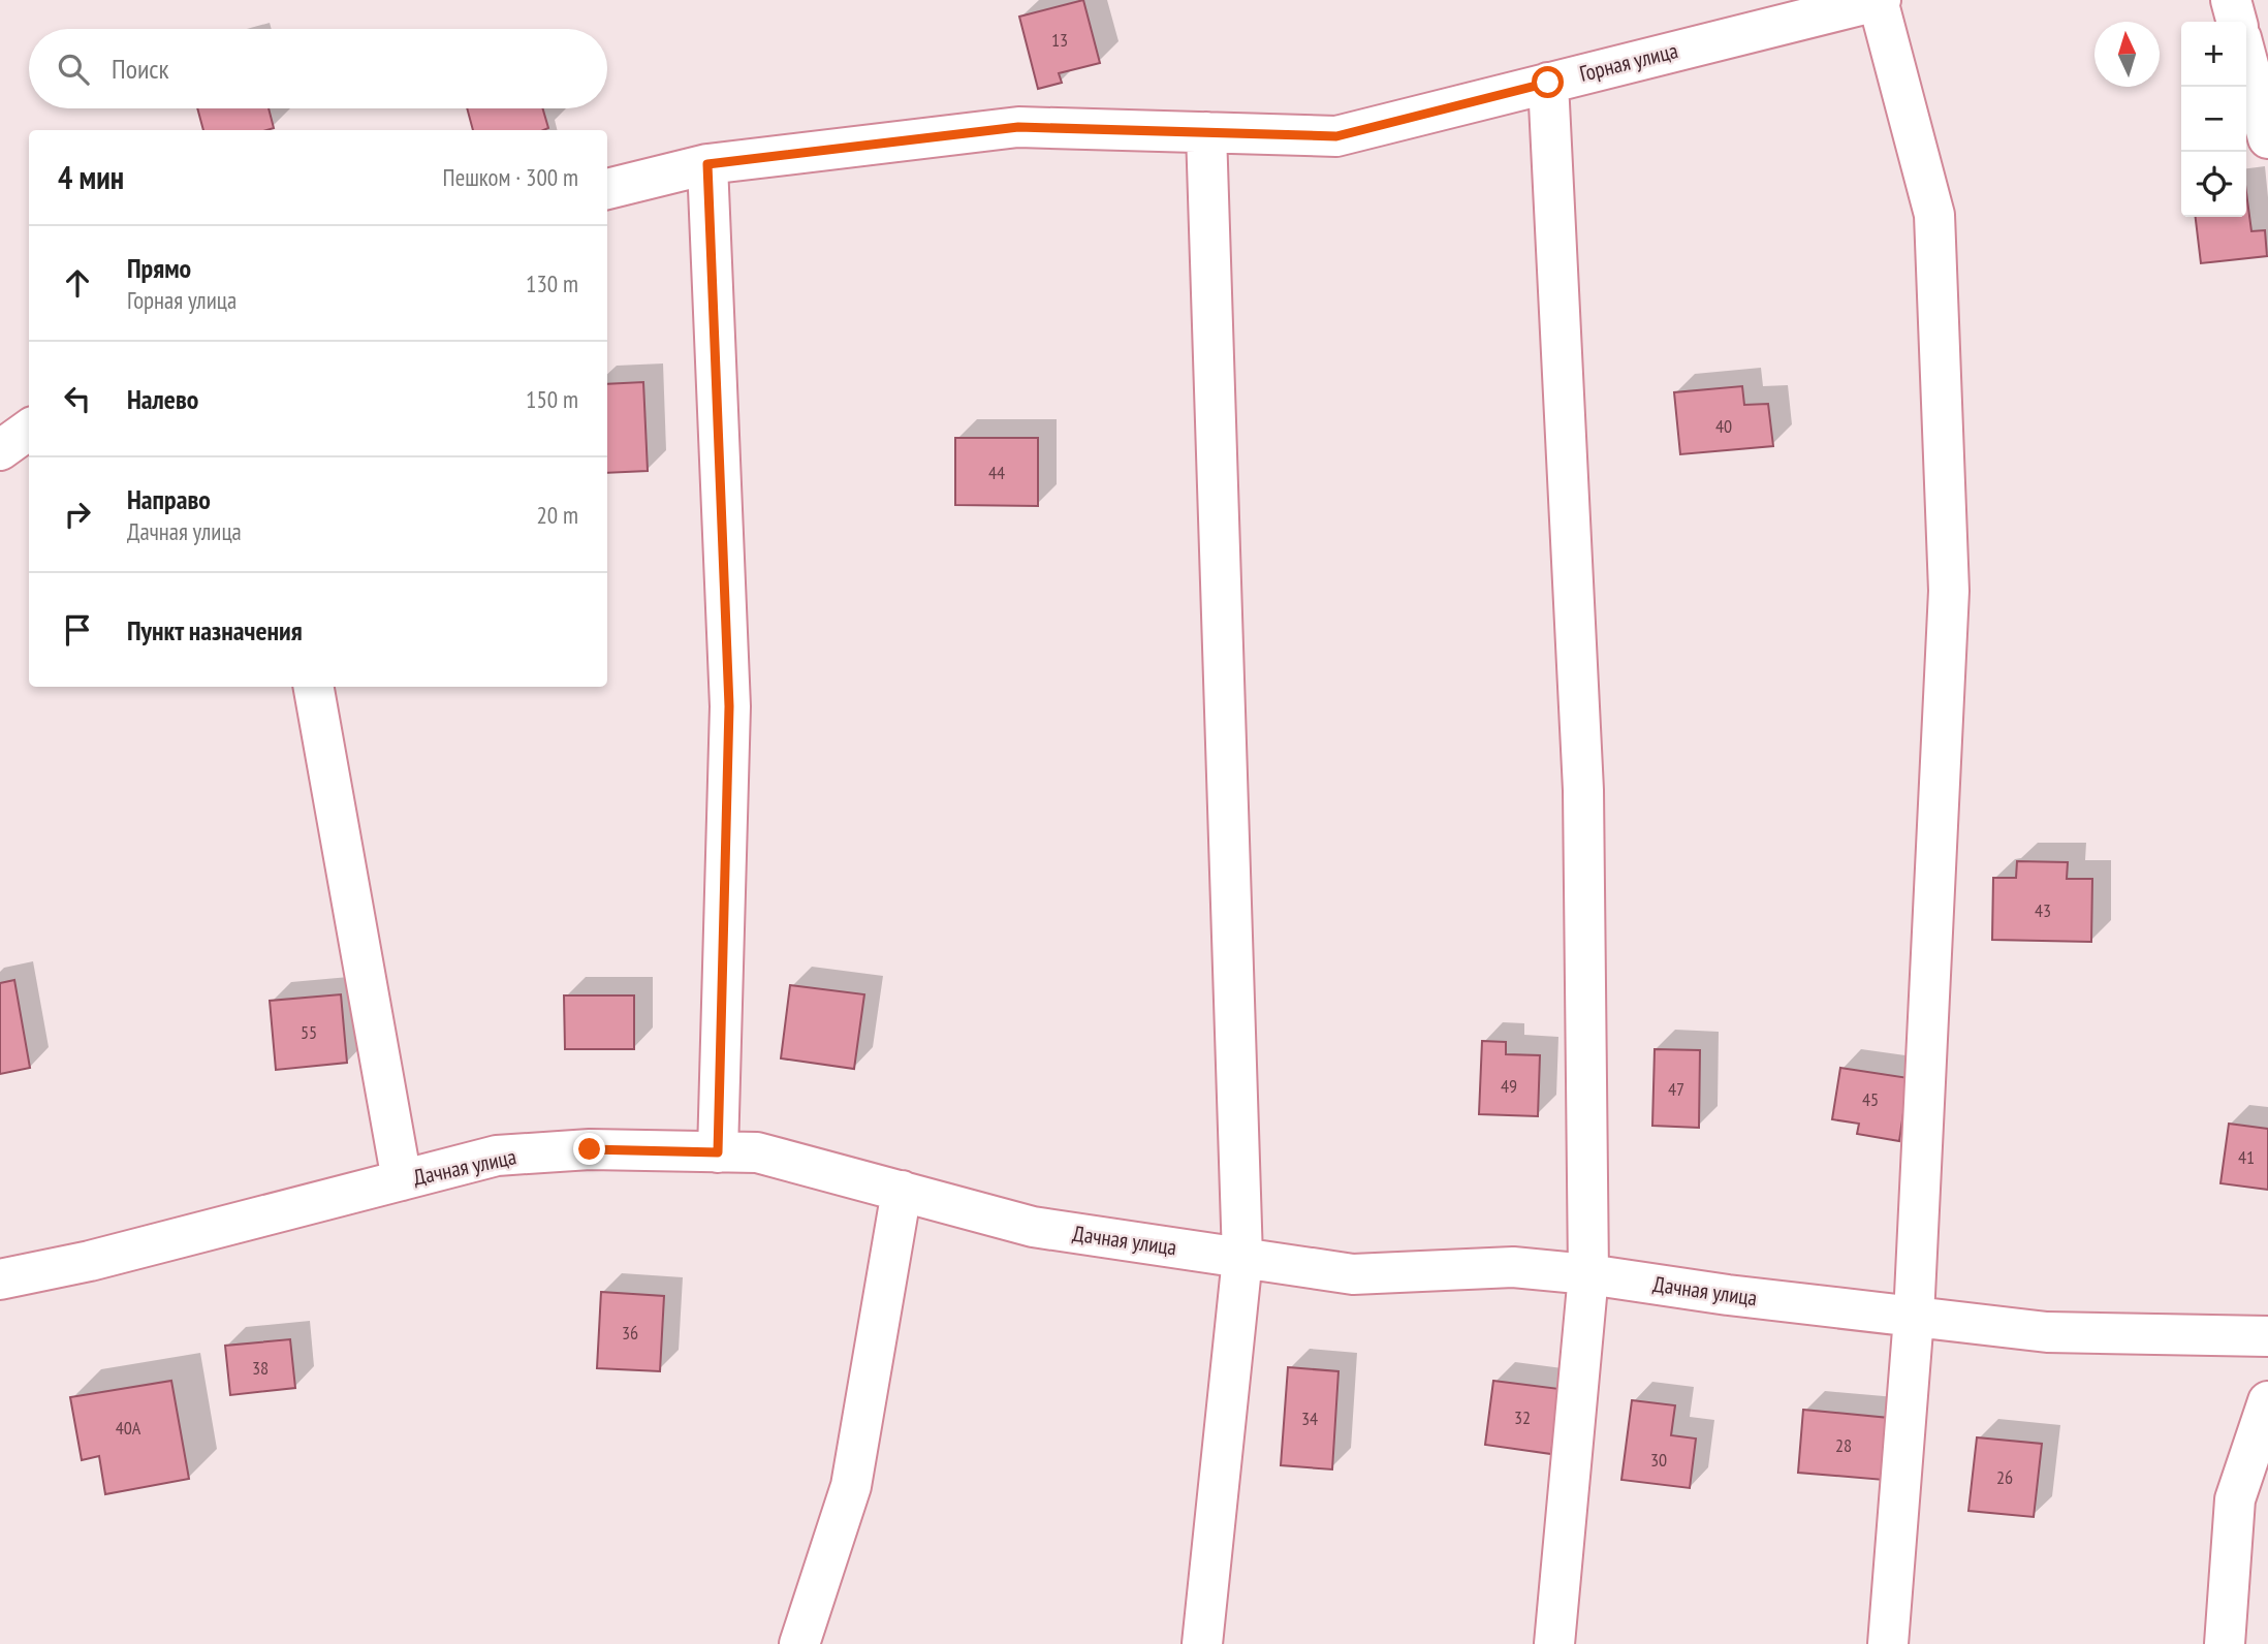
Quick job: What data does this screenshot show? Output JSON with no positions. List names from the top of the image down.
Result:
{
  "streets": {
    "street": ["Горная улица", "Дачная улица"]
  },
  "house_numbers": [
    "13",
    "40",
    "44",
    "43",
    "55",
    "49",
    "47",
    "45",
    "41",
    "36",
    "38",
    "32",
    "34",
    "40А",
    "28",
    "30",
    "26"
  ],
  "north": "top",
  "page": {
    "map_buttons": ["+", "−"],
    "search": "Поиск",
    "heading": ["4 мин", "Пешком · 300 m"],
    "list": [
      ["Прямо", "Горная улица", "130 m"],
      ["Налево", "150 m"],
      ["Направо", "Дачная улица", "20 m"],
      "Пункт назначения"
    ]
  }
}
